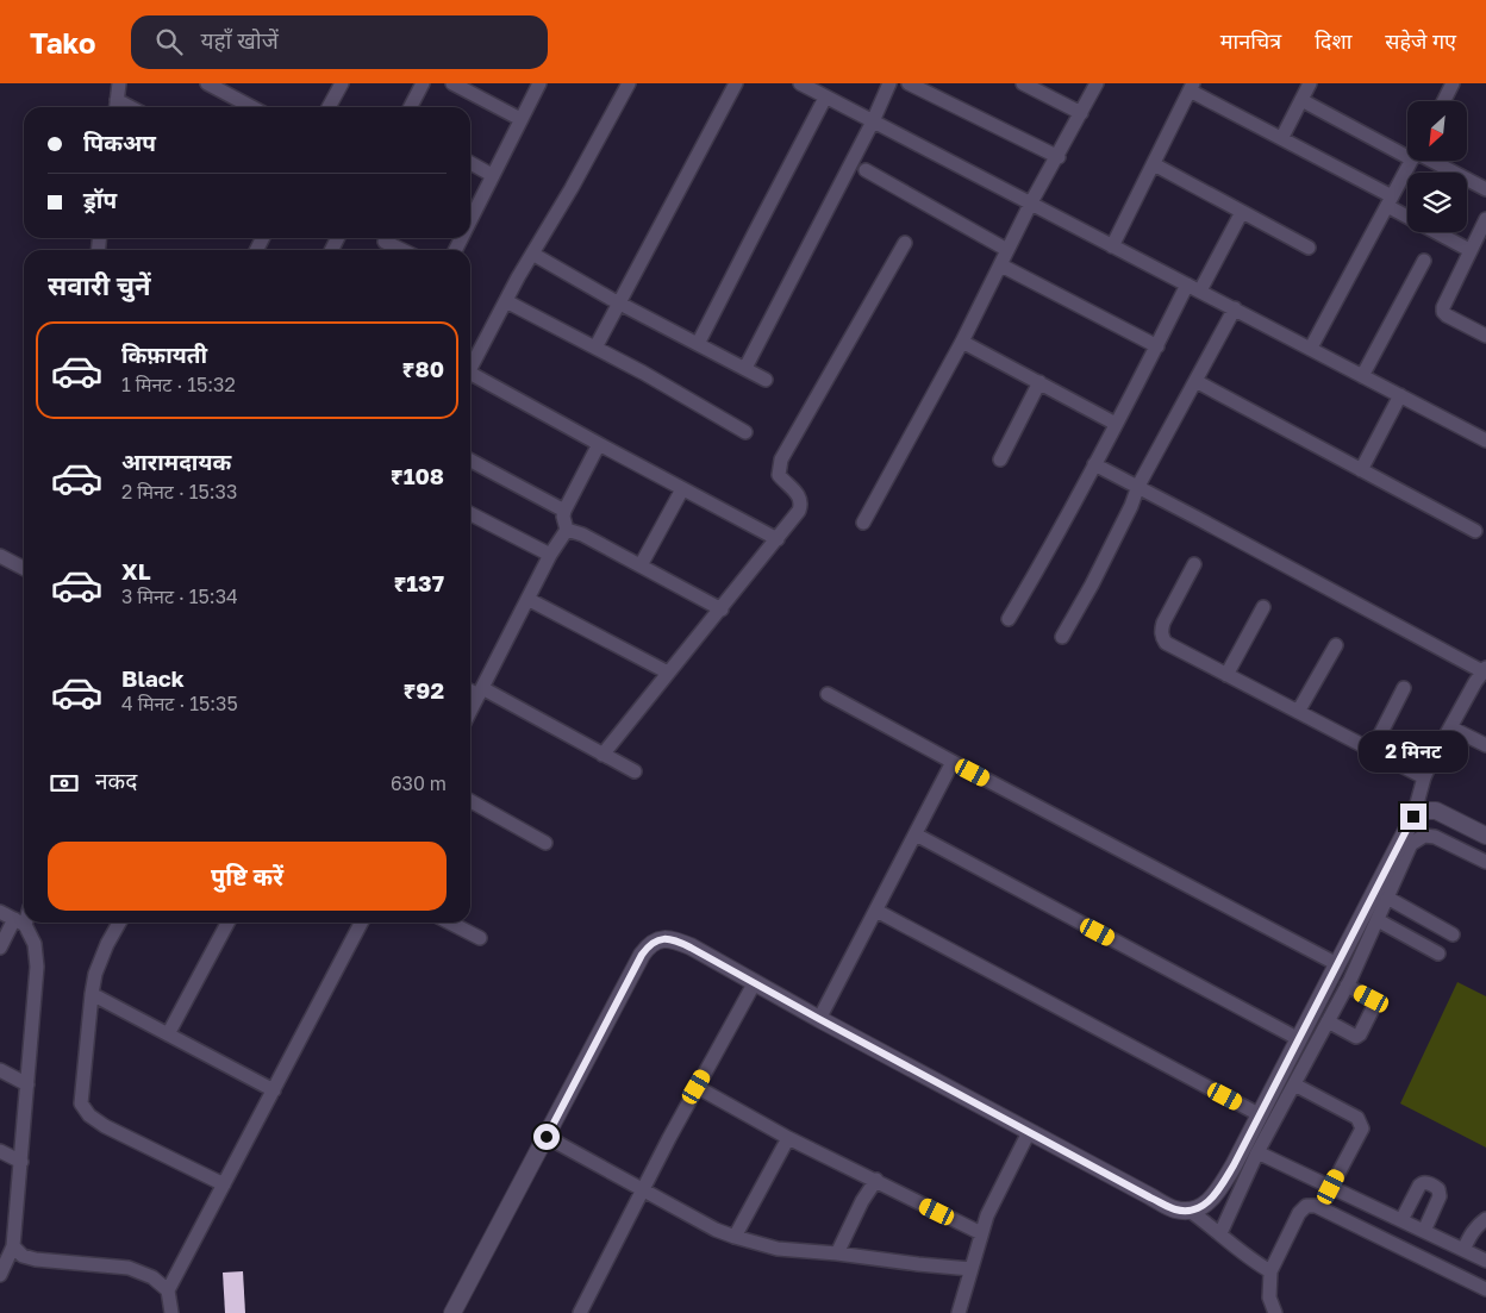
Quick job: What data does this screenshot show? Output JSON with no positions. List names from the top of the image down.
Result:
{
  "north": "bottom left",
  "page": {
    "header": "Tako",
    "search": "यहाँ खोजें",
    "nav": ["मानचित्र", "दिशा", "सहेजे गए"],
    "banner": ["पिकअप", "ड्रॉप"],
    "heading": "सवारी चुनें",
    "list": [
      {
        "name": "किफ़ायती",
        "note": "1 मिनट · 15:32",
        "value": "₹80"
      },
      {
        "name": "आरामदायक",
        "note": "2 मिनट · 15:33",
        "value": "₹108"
      },
      {
        "name": "XL",
        "note": "3 मिनट · 15:34",
        "value": "₹137"
      },
      {
        "name": "Black",
        "note": "4 मिनट · 15:35",
        "value": "₹92"
      }
    ],
    "bubble": "2 मिनट",
    "pay": ["नकद", "630 m"],
    "buttons": "पुष्टि करें"
  }
}
